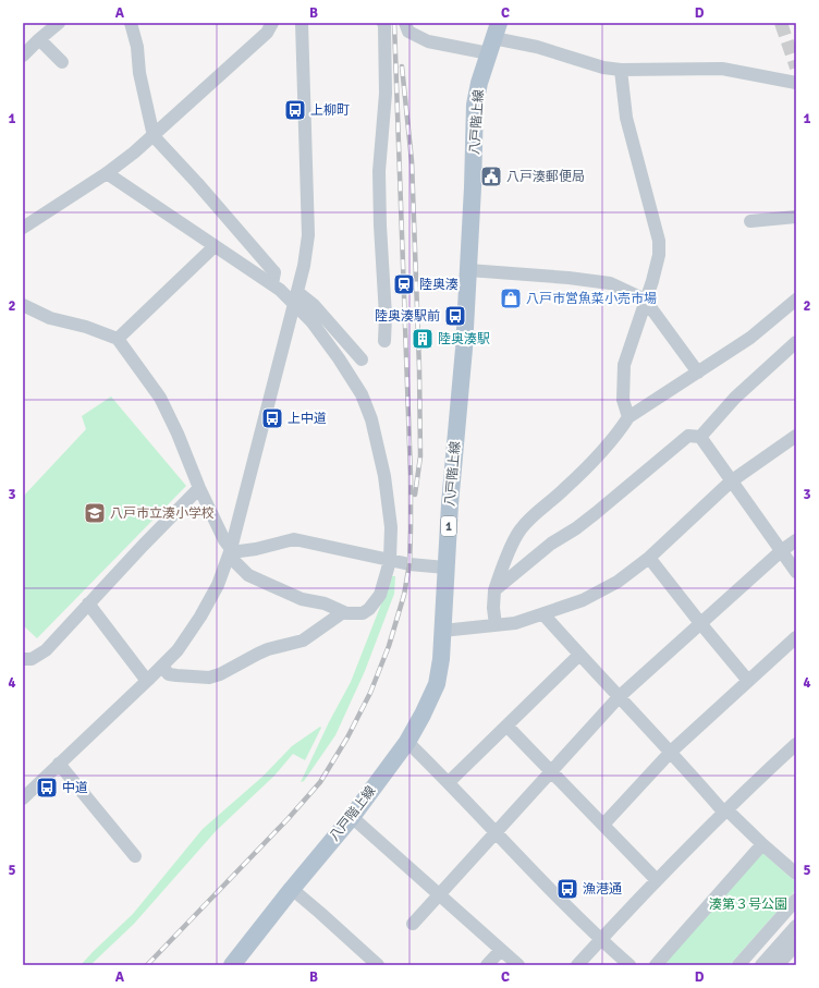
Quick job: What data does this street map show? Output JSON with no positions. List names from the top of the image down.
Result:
{
  "streets": {
    "main road": ["八戸階上線", "1"]
  },
  "parks": ["湊第３号公園"],
  "places": {
    "bus stop": [
      "上柳町",
      "陸奥湊駅前",
      "上中道",
      "中道",
      "漁港通"
    ],
    "public building": ["八戸湊郵便局"],
    "station": ["陸奥湊"],
    "shop": ["八戸市営魚菜小売市場"],
    "building": ["陸奥湊駅"],
    "school or university": ["八戸市立湊小学校"]
  },
  "grid": {
    "columns": [
      "A",
      "B",
      "C",
      "D"
    ],
    "rows": [
      "1",
      "2",
      "3",
      "4",
      "5"
    ]
  }
}
